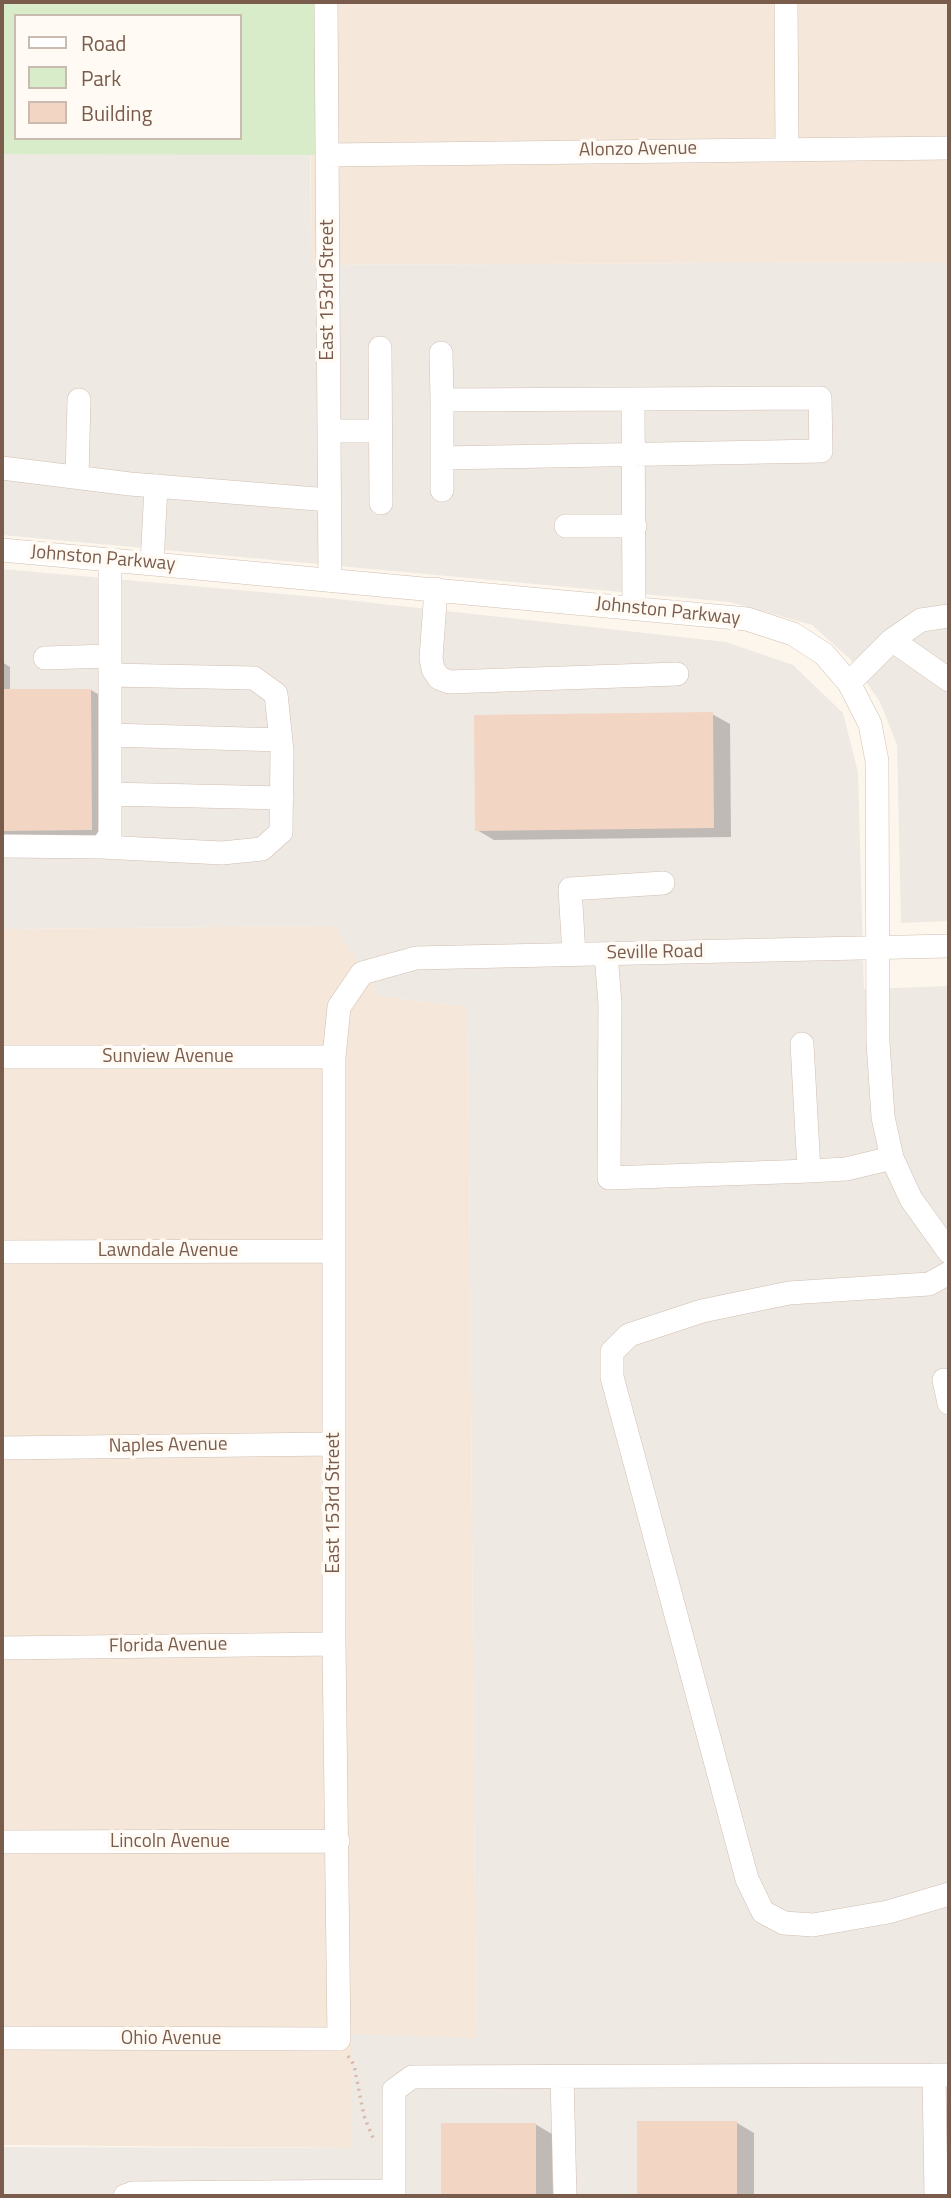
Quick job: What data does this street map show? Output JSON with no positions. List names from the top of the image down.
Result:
{
  "streets": {
    "street": [
      "Alonzo Avenue",
      "East 153rd Street",
      "Johnston Parkway",
      "Seville Road",
      "Sunview Avenue",
      "Lawndale Avenue",
      "Naples Avenue",
      "Florida Avenue",
      "Lincoln Avenue",
      "Ohio Avenue"
    ]
  },
  "crossings": [
    ["Alonzo Avenue", "East 153rd Street"],
    ["East 153rd Street", "Johnston Parkway"],
    ["East 153rd Street", "Seville Road"],
    ["East 153rd Street", "Sunview Avenue"],
    ["East 153rd Street", "Lawndale Avenue"],
    ["East 153rd Street", "Naples Avenue"],
    ["East 153rd Street", "Florida Avenue"],
    ["East 153rd Street", "Lincoln Avenue"],
    ["East 153rd Street", "Ohio Avenue"],
    ["Johnston Parkway", "Seville Road"]
  ],
  "legend": ["Road", "Park", "Building"]
}
